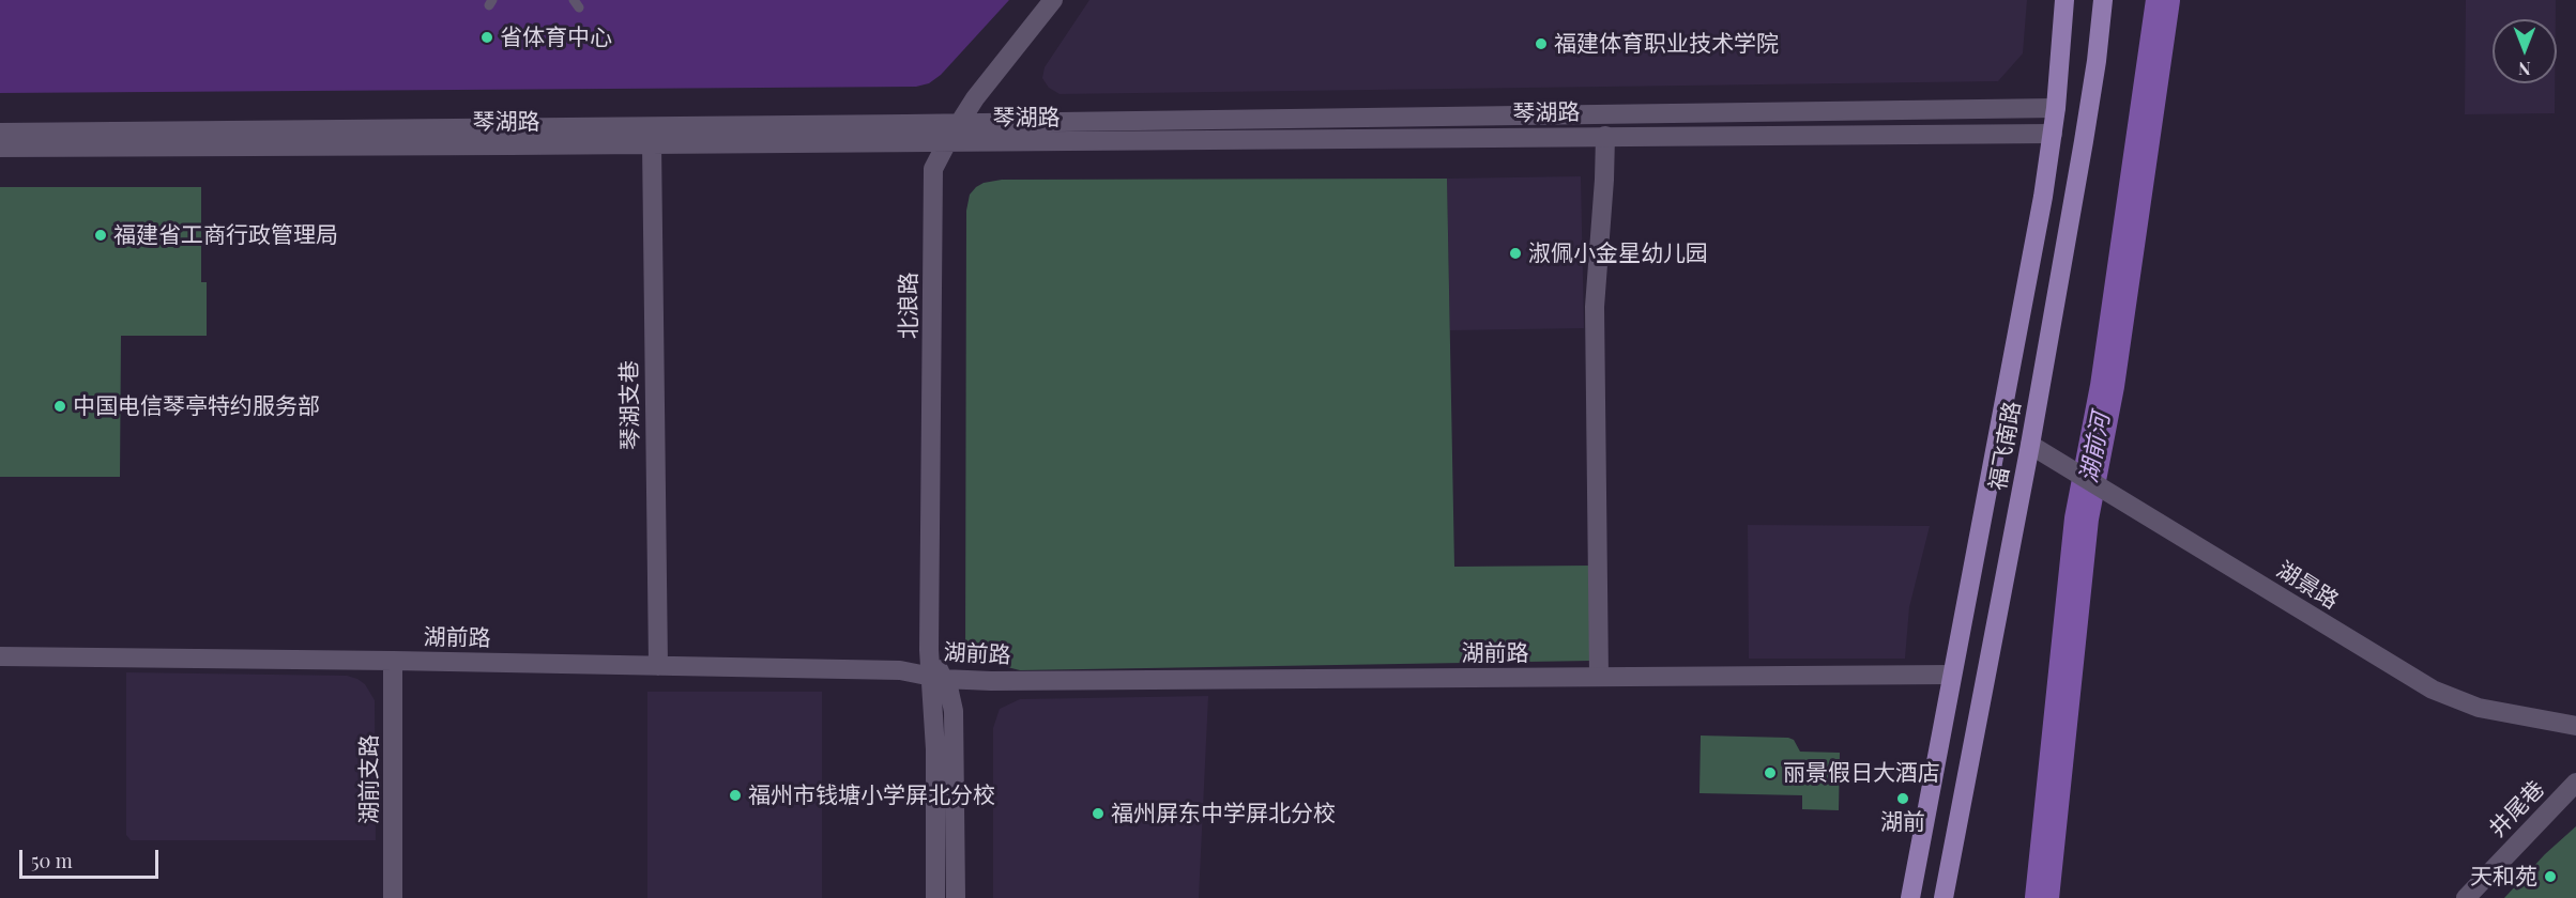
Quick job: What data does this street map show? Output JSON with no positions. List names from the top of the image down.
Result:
{
  "streets": {
    "main road": ["福飞南路"],
    "street": [
      "琴湖路",
      "北浪路",
      "琴湖支巷",
      "湖景路",
      "湖前路",
      "湖前支路",
      "井尾巷"
    ]
  },
  "crossings": [
    ["琴湖路", "北浪路"],
    ["琴湖路", "琴湖支巷"],
    ["琴湖路", "福飞南路"],
    ["北浪路", "湖前路"],
    ["琴湖支巷", "湖前路"],
    ["福飞南路", "湖景路"],
    ["福飞南路", "湖前路"],
    ["湖前路", "湖前支路"]
  ],
  "water": ["湖前河"],
  "places": [
    "省体育中心",
    "福建体育职业技术学院",
    "福建省工商行政管理局",
    "淑佩小金星幼儿园",
    "中国电信琴亭特约服务部",
    "丽景假日大酒店",
    "福州市钱塘小学屏北分校",
    "湖前",
    "福州屏东中学屏北分校",
    "天和苑"
  ],
  "scale_bar": "50 m",
  "north": "bottom"
}
